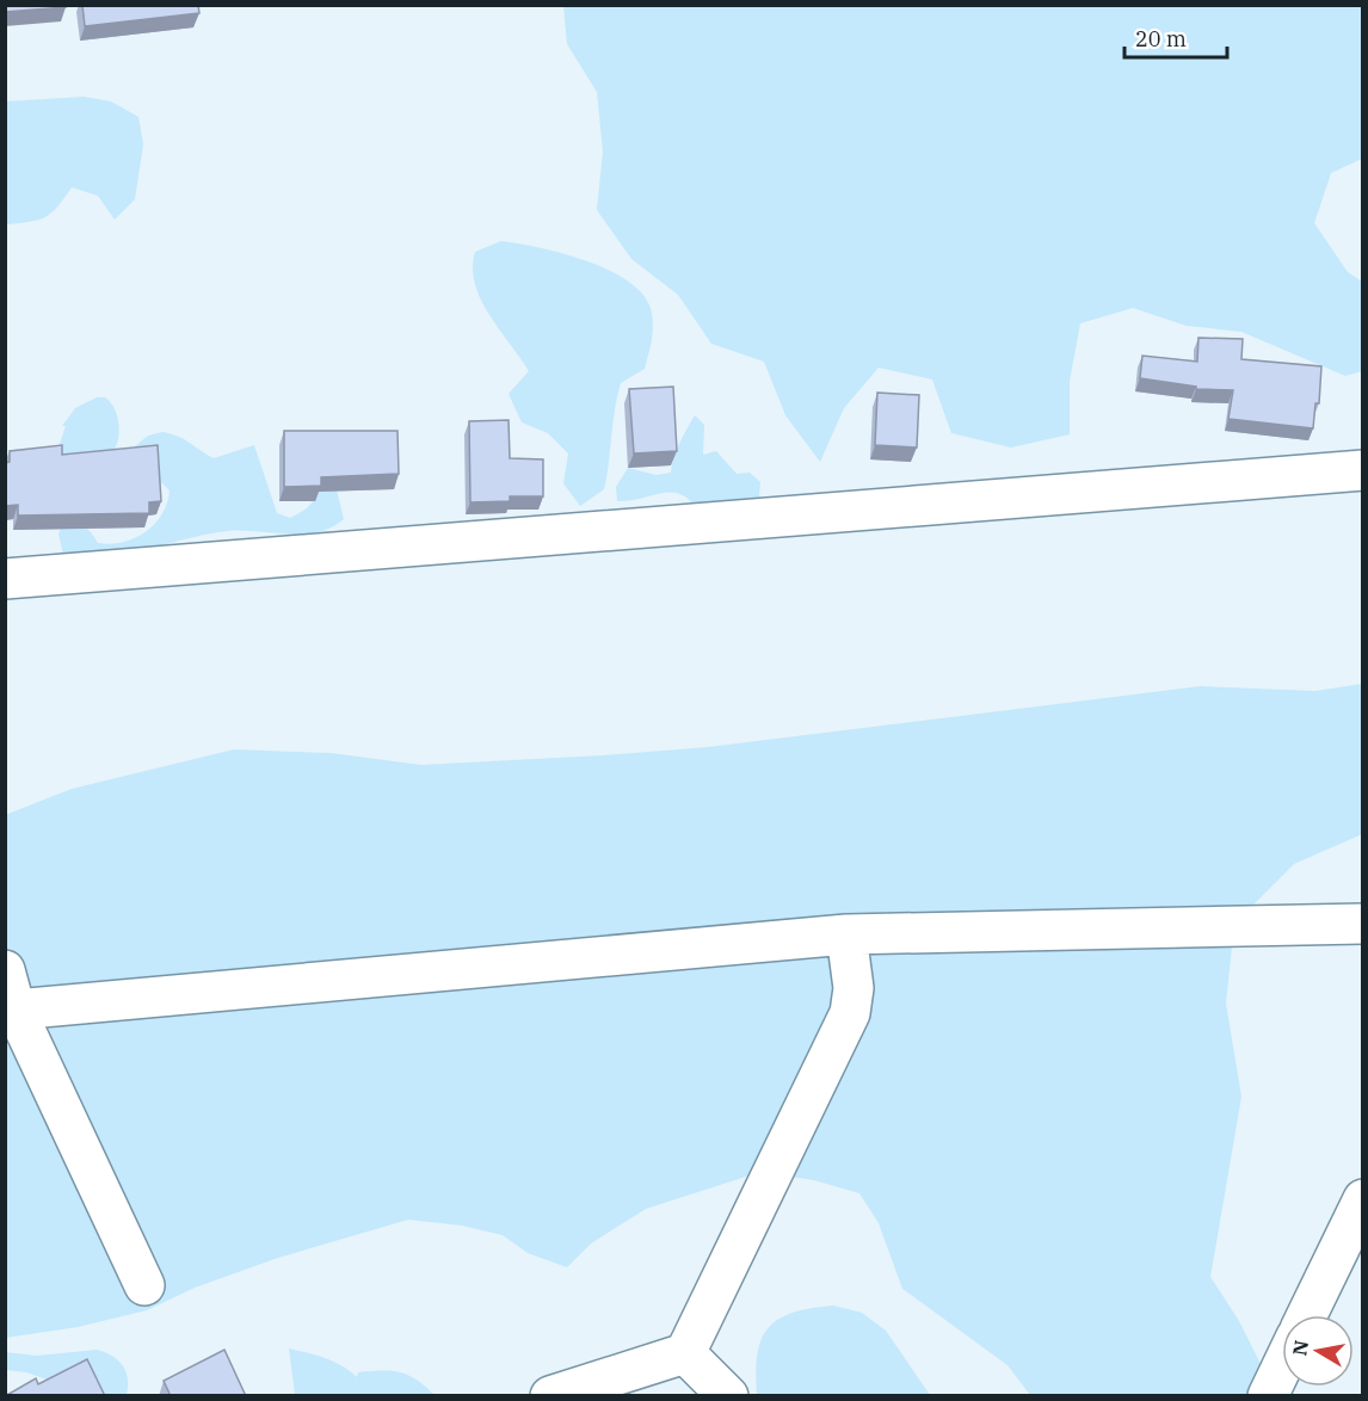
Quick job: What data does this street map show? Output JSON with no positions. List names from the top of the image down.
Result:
{
  "scale_bar": "20 m",
  "north": "left"
}
